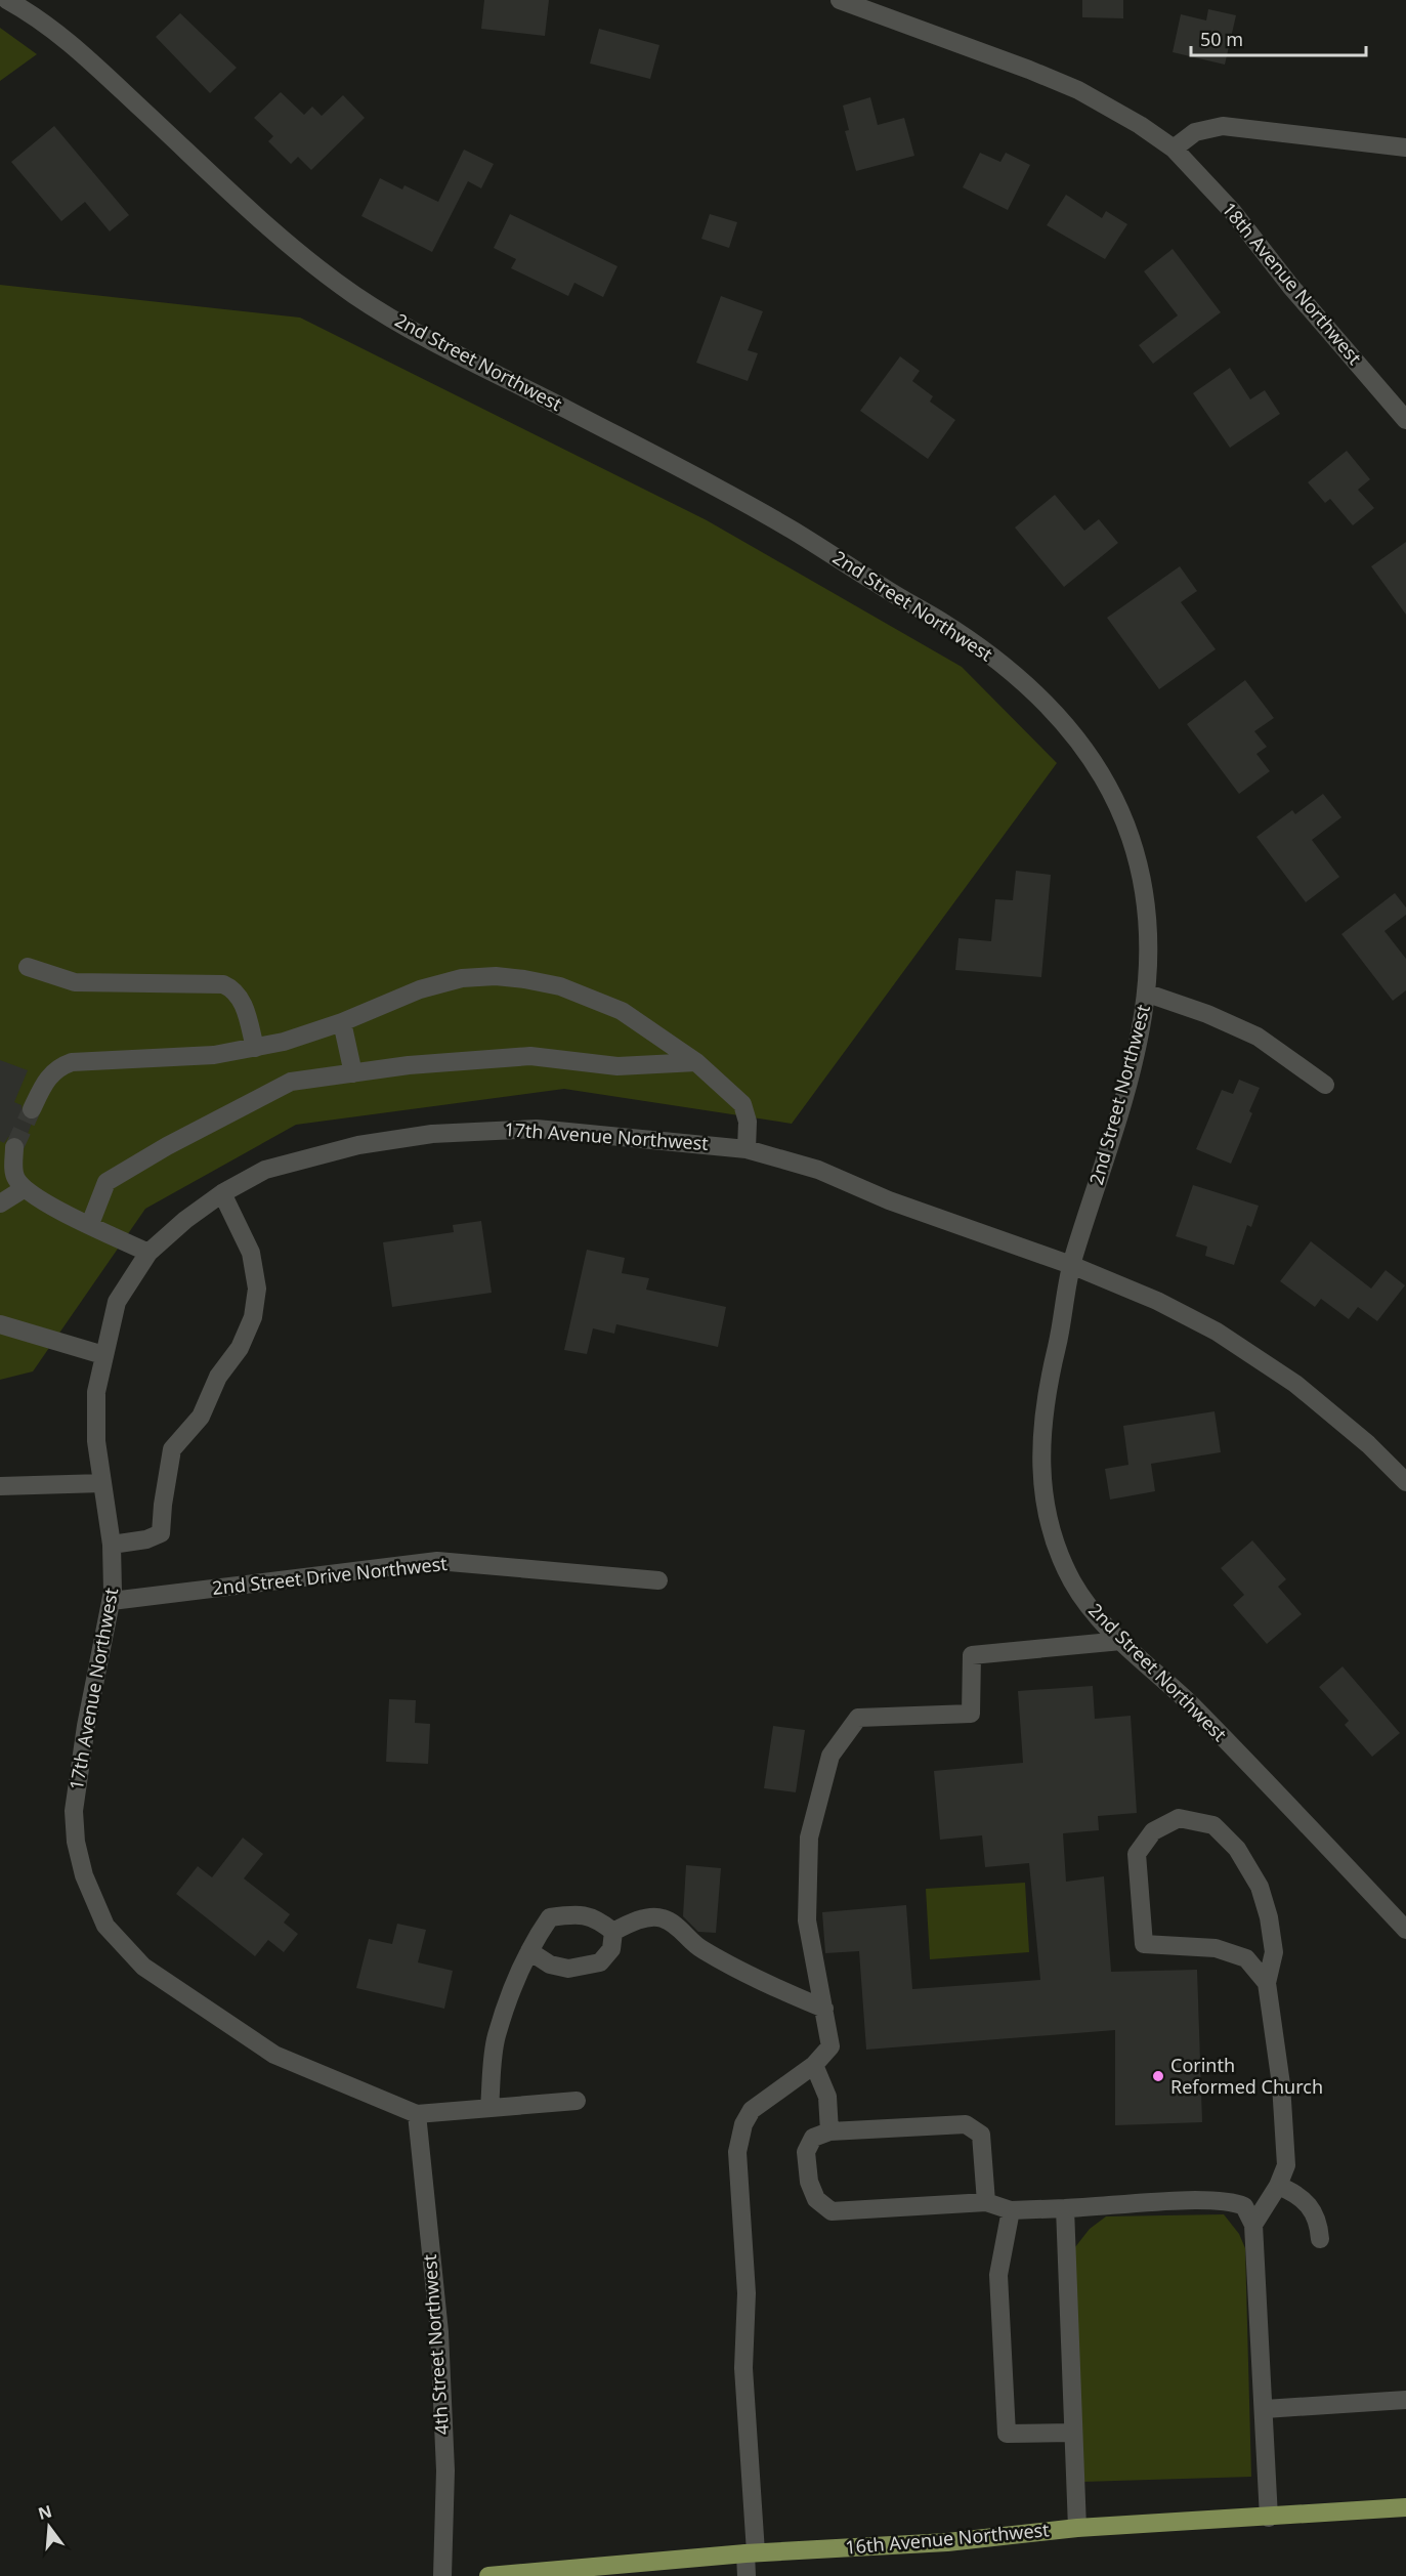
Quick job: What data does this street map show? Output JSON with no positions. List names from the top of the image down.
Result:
{
  "streets": {
    "main road": ["16th Avenue Northwest"],
    "street": [
      "18th Avenue Northwest",
      "2nd Street Northwest",
      "17th Avenue Northwest",
      "2nd Street Drive Northwest",
      "4th Street Northwest"
    ]
  },
  "crossings": [
    ["2nd Street Northwest", "17th Avenue Northwest"],
    ["17th Avenue Northwest", "2nd Street Drive Northwest"],
    ["17th Avenue Northwest", "4th Street Northwest"]
  ],
  "places": ["Corinth Reformed Church"],
  "scale_bar": "50 m",
  "north": "top"
}
